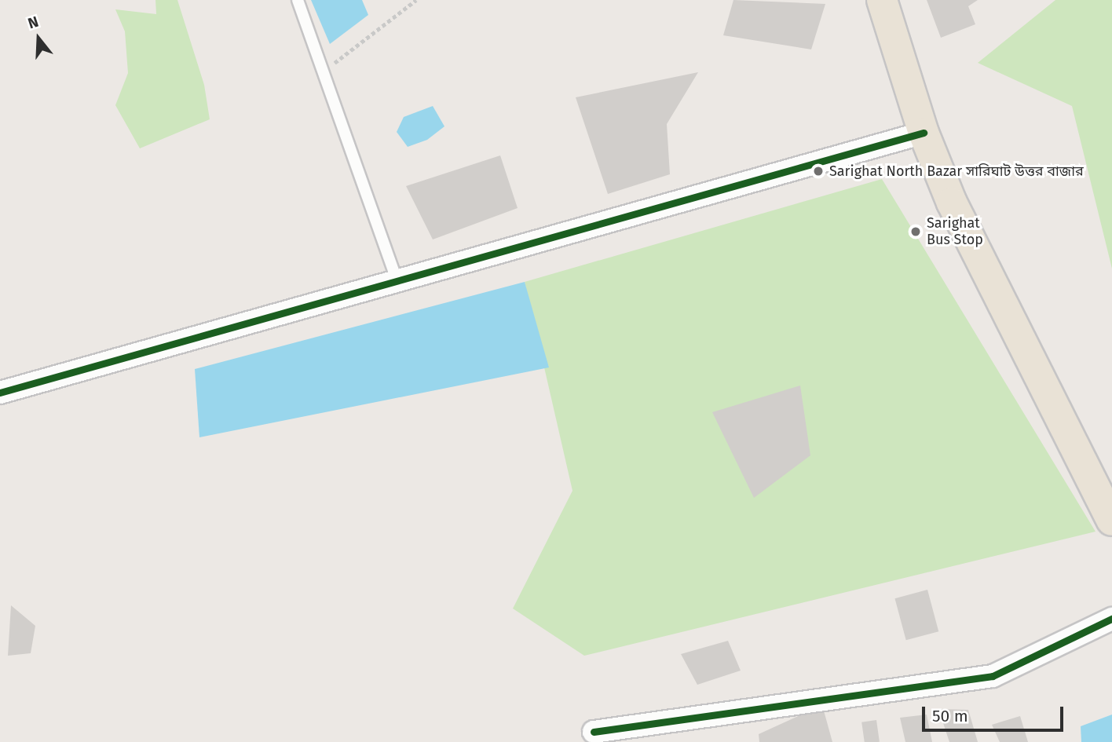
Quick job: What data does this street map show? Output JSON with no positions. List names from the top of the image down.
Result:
{
  "places": ["Sarighat North Bazar সারিঘাট উত্তর বাজার", "Sarighat Bus Stop"],
  "scale_bar": "50 m",
  "north": "top"
}
